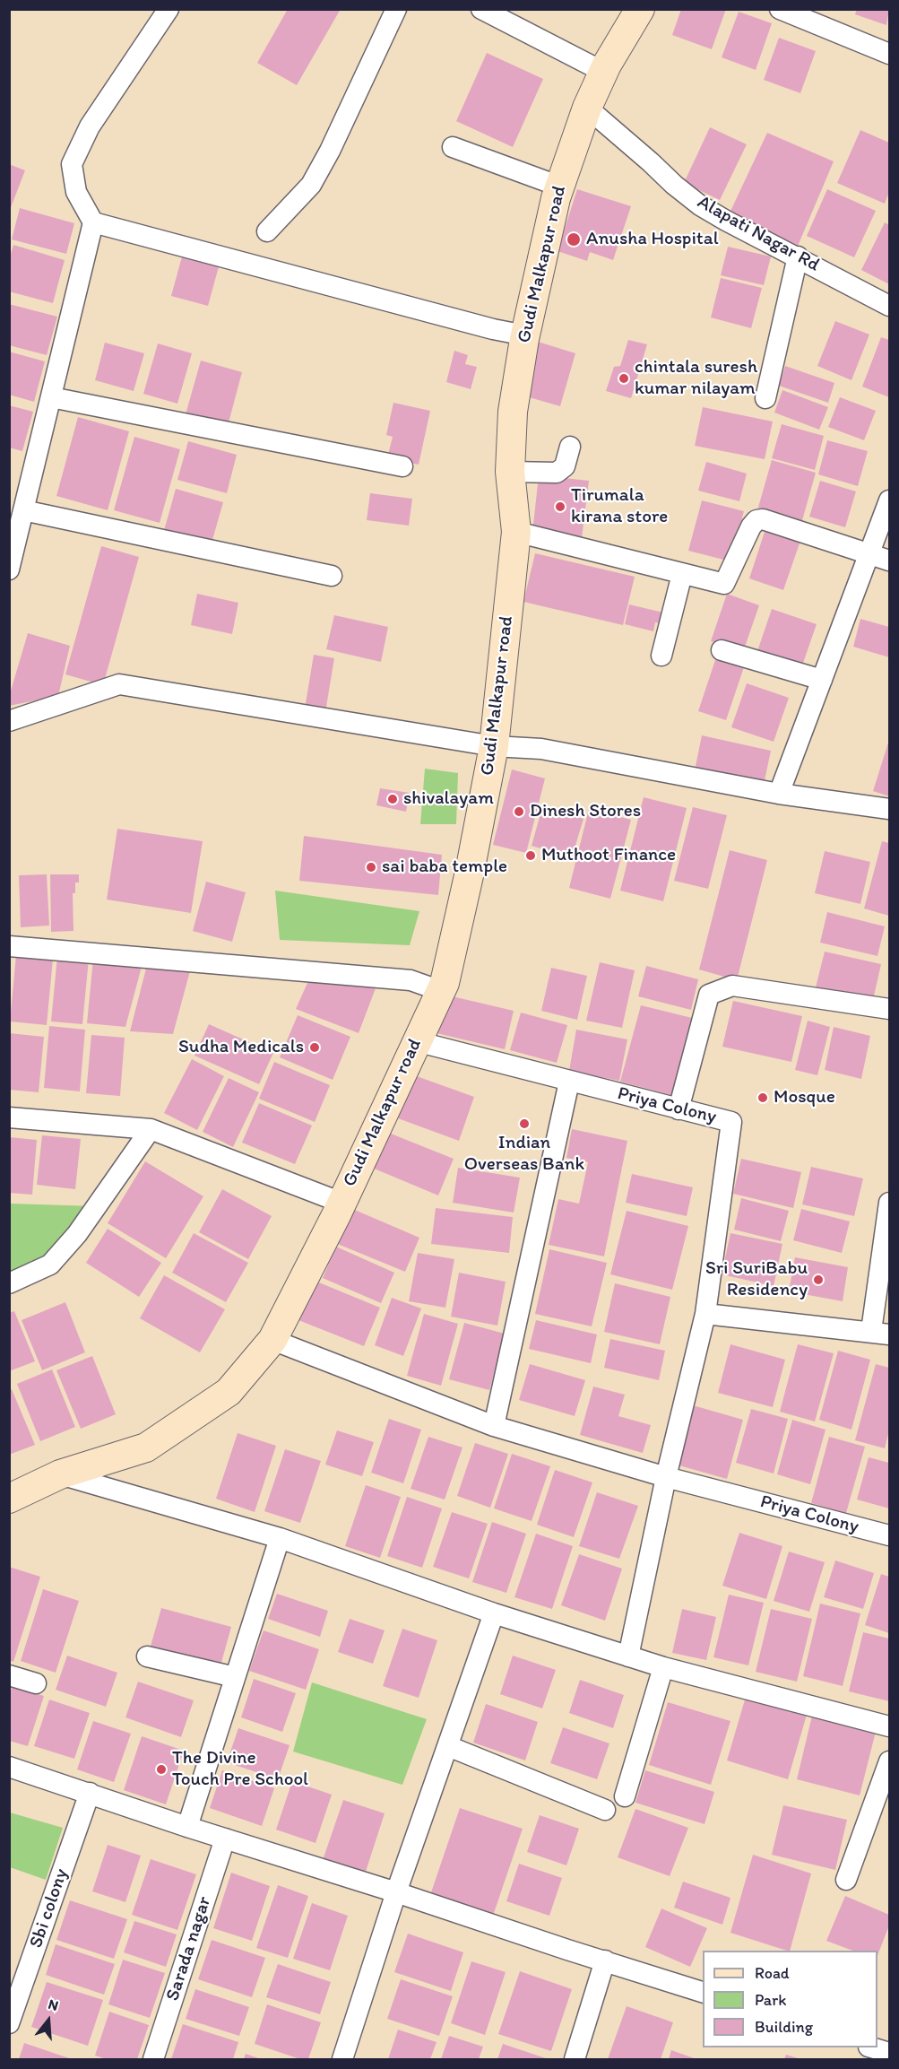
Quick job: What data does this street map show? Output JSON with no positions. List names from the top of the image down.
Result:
{
  "streets": {
    "street": [
      "Alapati Nagar Rd",
      "Gudi Malkapur road",
      "Priya Colony",
      "Sbi colony",
      "Sarada nagar"
    ]
  },
  "crossings": [
    ["Alapati Nagar Rd", "Gudi Malkapur road"],
    ["Gudi Malkapur road", "Priya Colony"]
  ],
  "places": [
    "Anusha Hospital",
    "chintala suresh kumar nilayam",
    "Tirumala kirana store",
    "shivalayam",
    "Dinesh Stores",
    "Muthoot Finance",
    "sai baba temple",
    "Sudha Medicals",
    "Mosque",
    "Indian Overseas Bank",
    "Sri SuriBabu Residency",
    "The Divine Touch Pre School"
  ],
  "legend": ["Road", "Park", "Building"],
  "north": "top"
}
